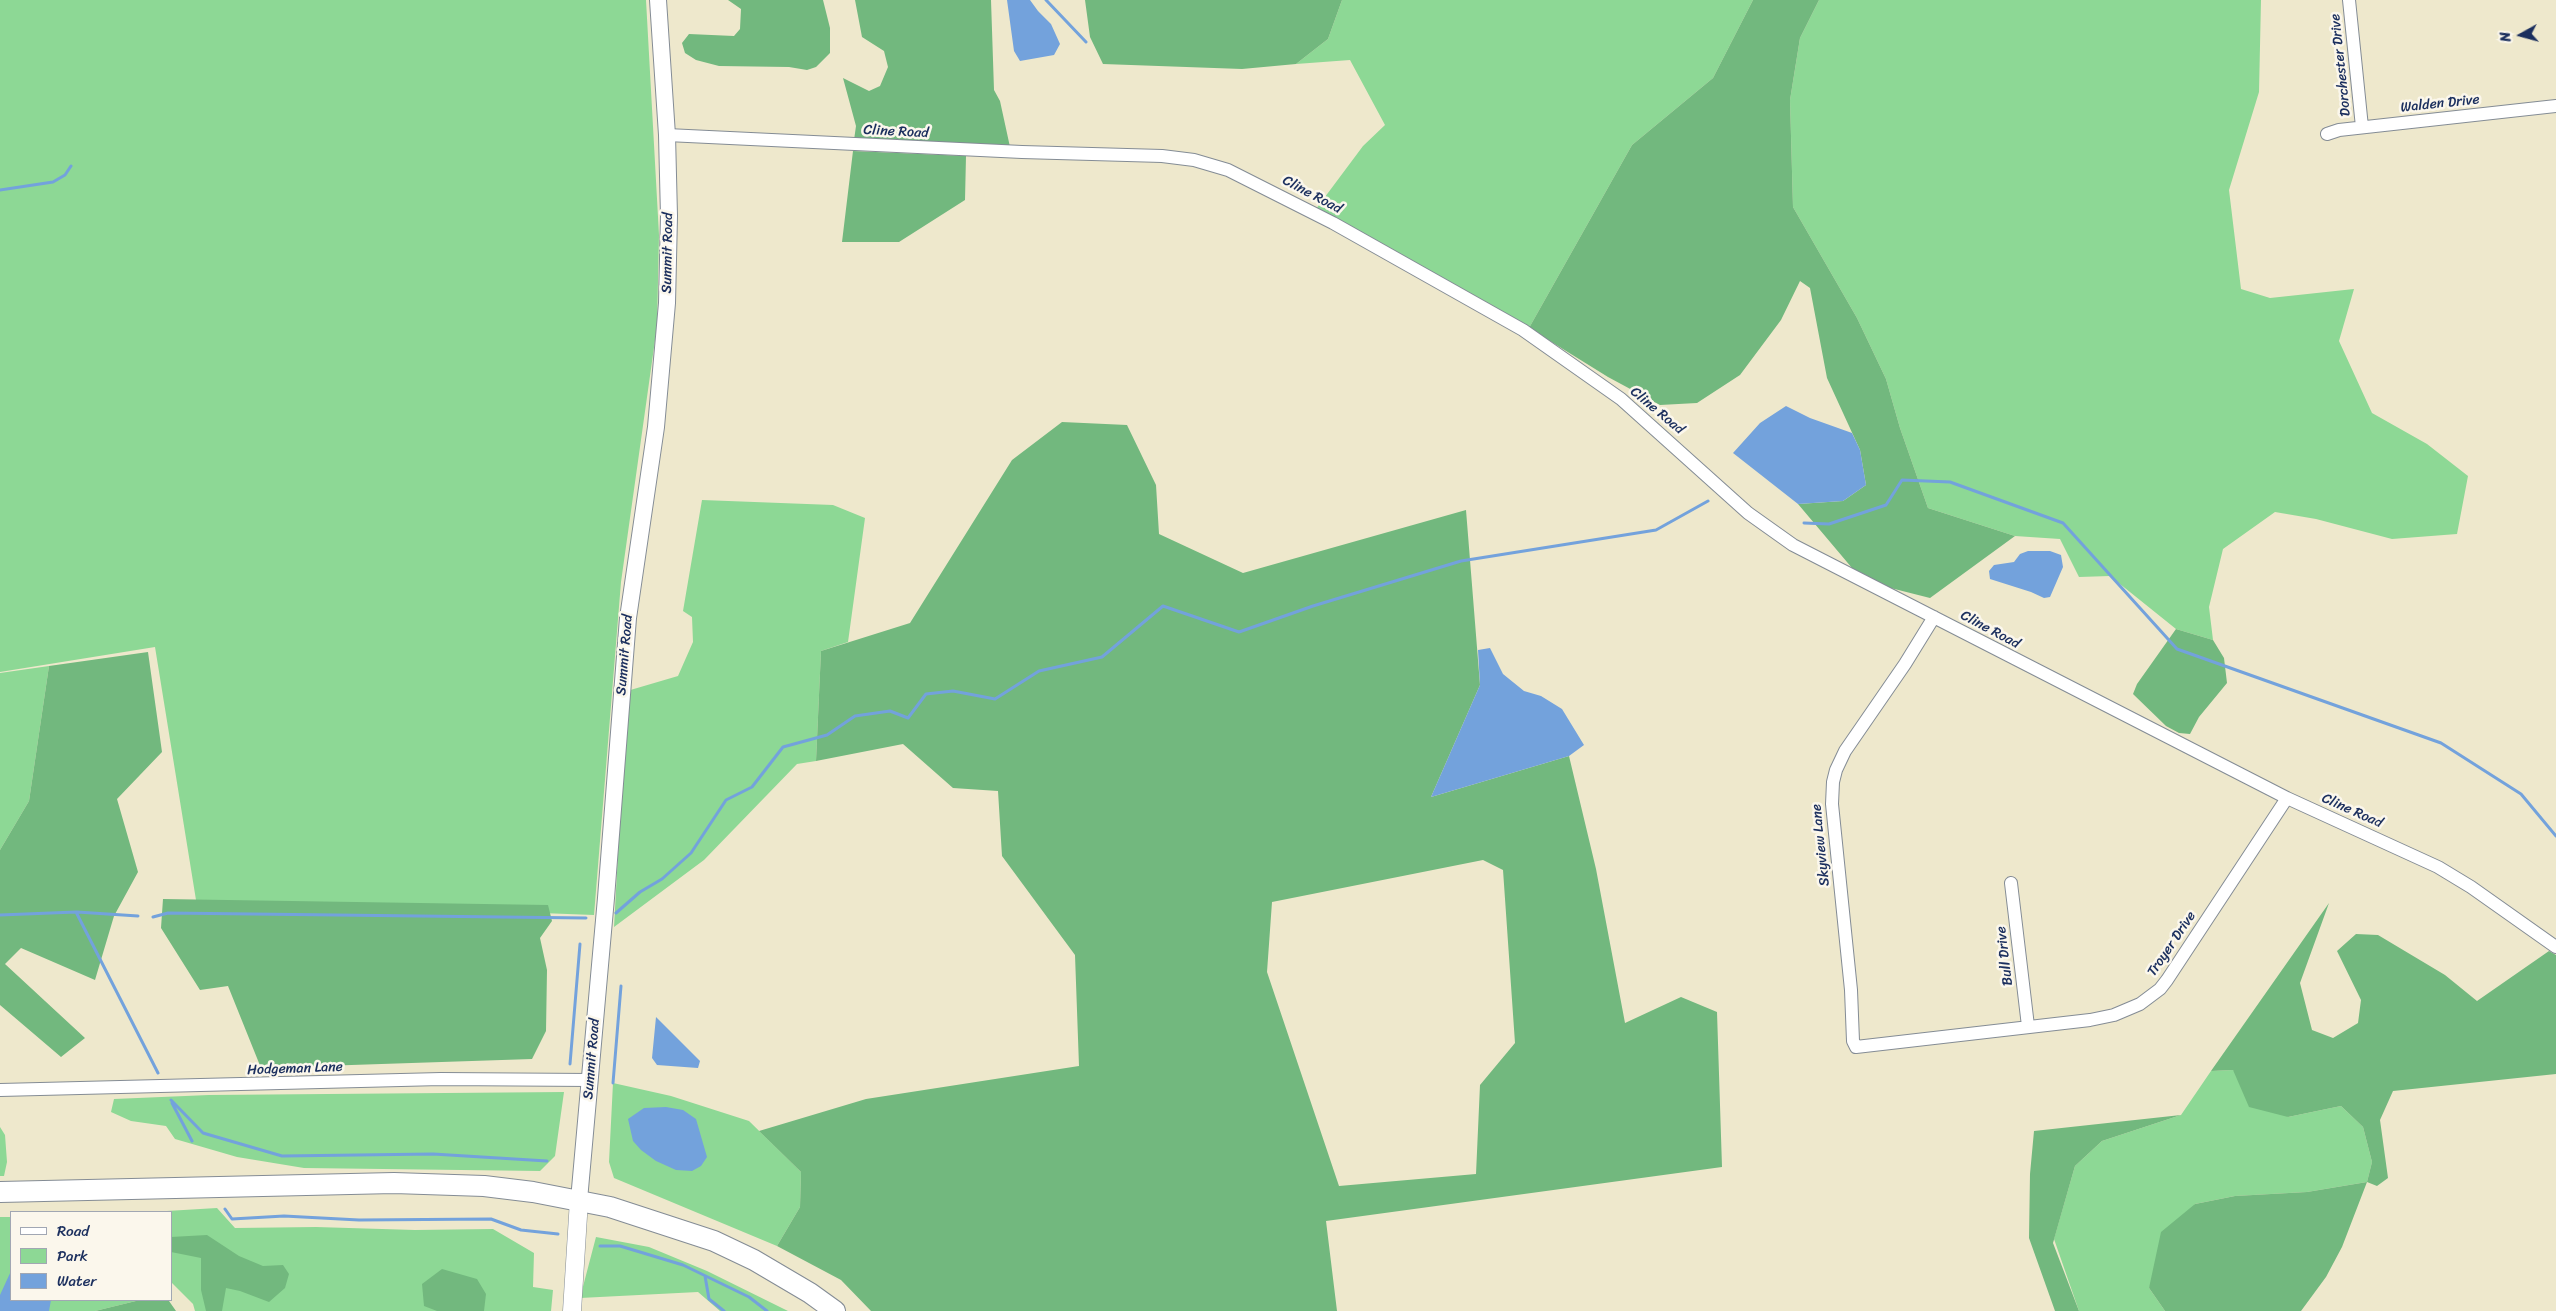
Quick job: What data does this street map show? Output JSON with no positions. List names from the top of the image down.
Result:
{
  "streets": {
    "main road": ["Summit Road"],
    "street": [
      "Dorchester Drive",
      "Walden Drive",
      "Cline Road",
      "Skyview Lane",
      "Troyer Drive",
      "Bull Drive",
      "Hodgeman Lane"
    ]
  },
  "crossings": [
    ["Dorchester Drive", "Walden Drive"],
    ["Cline Road", "Summit Road"],
    ["Cline Road", "Skyview Lane"],
    ["Cline Road", "Troyer Drive"],
    ["Summit Road", "Hodgeman Lane"],
    ["Skyview Lane", "Troyer Drive"],
    ["Troyer Drive", "Bull Drive"]
  ],
  "legend": ["Road", "Park", "Water"],
  "north": "left"
}
